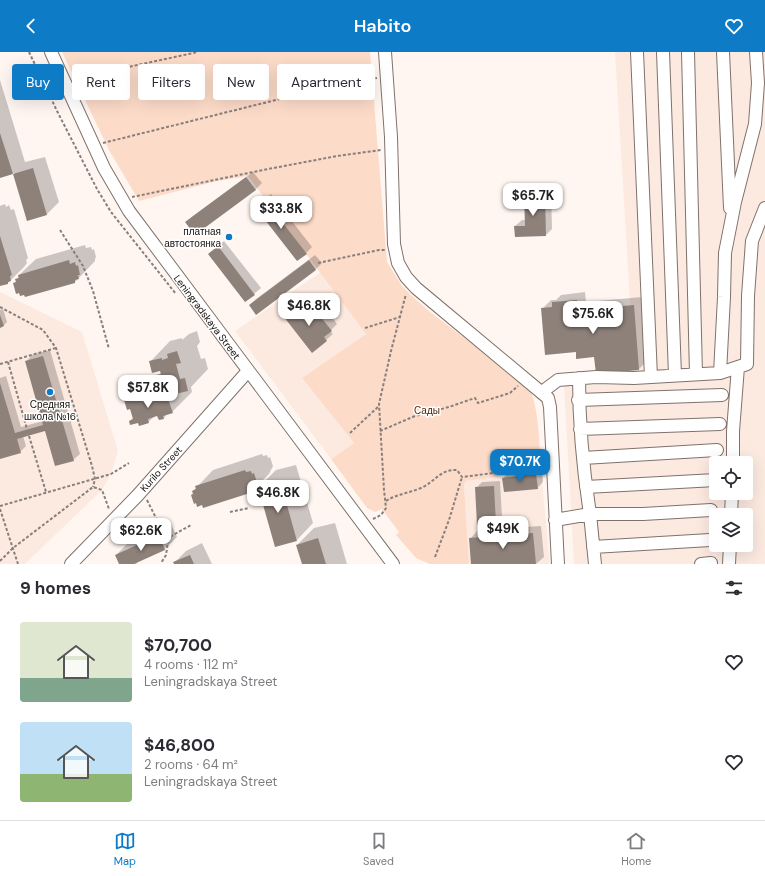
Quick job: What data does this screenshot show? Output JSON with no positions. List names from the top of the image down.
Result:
{
  "streets": {
    "street": ["Leningradskaya Street", "Kurilo Street"]
  },
  "crossings": [
    ["Leningradskaya Street", "Kurilo Street"]
  ],
  "parks": ["Сады"],
  "places": ["платная автостоянка", "Средняя школа №16"],
  "page": {
    "header": "Habito",
    "chip": [
      "Buy",
      "Rent",
      "Filters",
      "New",
      "Apartment"
    ],
    "price": [
      "$65.7K",
      "$33.8K",
      "$46.8K",
      "$75.6K",
      "$57.8K",
      "$70.7K",
      "$46.8K",
      "$49K",
      "$62.6K"
    ],
    "heading": "9 homes",
    "list": [
      {
        "name": "$70,700",
        "note": "4 rooms · 112 m² · Leningradskaya Street"
      },
      {
        "name": "$46,800",
        "note": "2 rooms · 64 m² · Leningradskaya Street"
      }
    ],
    "tabs": ["Map", "Saved", "Home"]
  }
}
